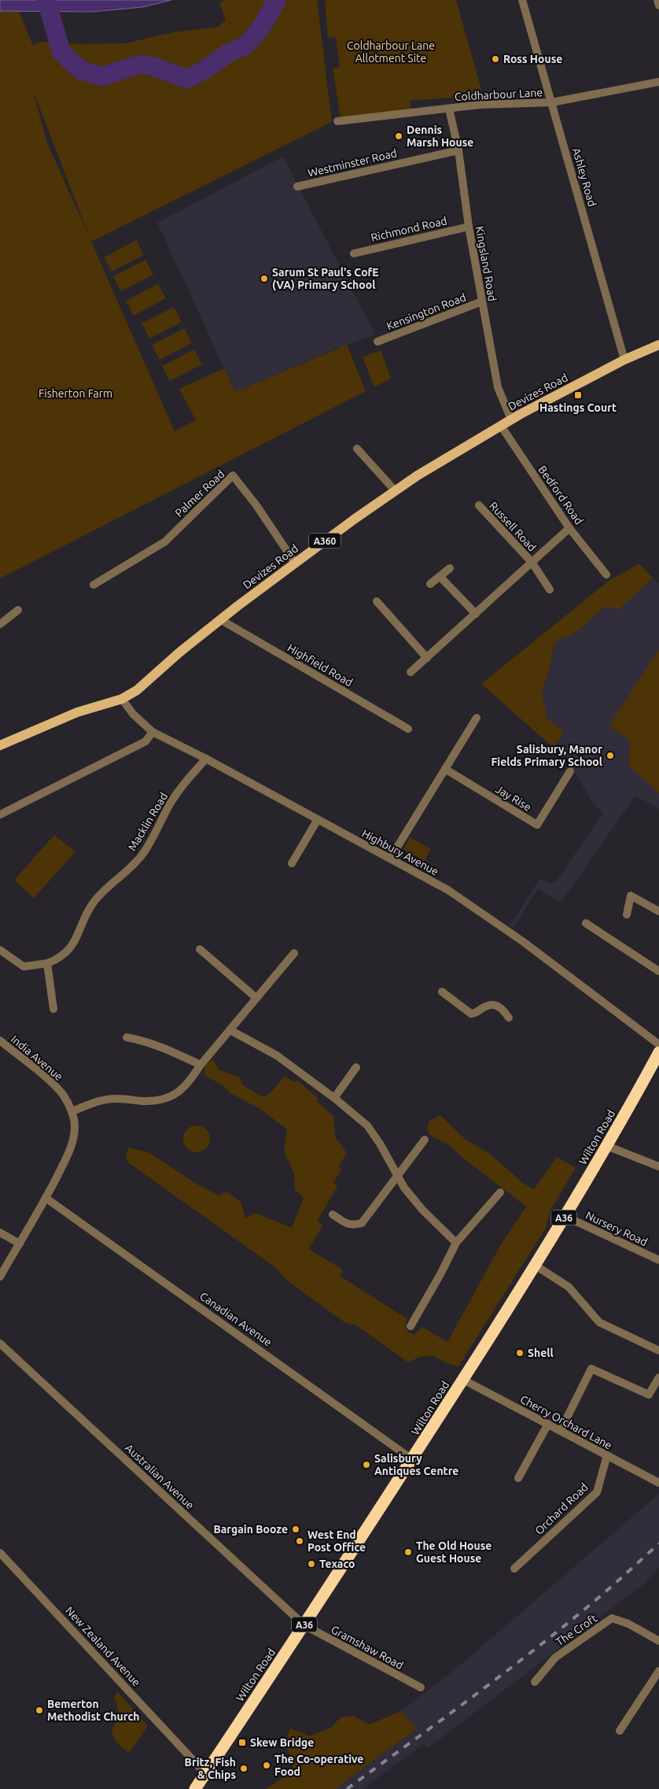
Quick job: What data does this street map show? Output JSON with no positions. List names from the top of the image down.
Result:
{
  "streets": {
    "highway": ["Wilton Road", "A36"],
    "main road": ["Devizes Road", "A360"],
    "street": [
      "Coldharbour Lane",
      "Westminster Road",
      "Ashley Road",
      "Richmond Road",
      "Kingsland Road",
      "Kensington Road",
      "Palmer Road",
      "Bedford Road",
      "Russell Road",
      "Highfield Road",
      "Jay Rise",
      "Macklin Road",
      "Highbury Avenue",
      "India Avenue",
      "Nursery Road",
      "Canadian Avenue",
      "Cherry Orchard Lane",
      "Australian Avenue",
      "Orchard Road",
      "The Croft",
      "New Zealand Avenue",
      "Gramshaw Road"
    ]
  },
  "crossings": [
    ["Coldharbour Lane", "Ashley Road"],
    ["Coldharbour Lane", "Kingsland Road"],
    ["Westminster Road", "Kingsland Road"],
    ["Ashley Road", "Devizes Road"],
    ["Richmond Road", "Kingsland Road"],
    ["Kingsland Road", "Kensington Road"],
    ["Kingsland Road", "Devizes Road"],
    ["Devizes Road", "Palmer Road"],
    ["Devizes Road", "Bedford Road"],
    ["Devizes Road", "Highfield Road"],
    ["Devizes Road", "Highbury Avenue"],
    ["Bedford Road", "Russell Road"],
    ["Macklin Road", "Highbury Avenue"],
    ["Wilton Road", "Nursery Road"],
    ["Wilton Road", "Canadian Avenue"],
    ["Wilton Road", "Cherry Orchard Lane"],
    ["Wilton Road", "Australian Avenue"],
    ["Wilton Road", "New Zealand Avenue"],
    ["Wilton Road", "Gramshaw Road"],
    ["Cherry Orchard Lane", "Orchard Road"],
    ["Australian Avenue", "Gramshaw Road"]
  ],
  "parks": ["Coldharbour Lane Allotment Site", "Fisherton Farm"],
  "places": {
    "other": [
      "Ross House",
      "Dennis Marsh House",
      "Sarum St Paul's CofE (VA) Primary School",
      "Salisbury, Manor Fields Primary School",
      "Shell",
      "Salisbury Antiques Centre",
      "Bargain Booze",
      "West End Post Office",
      "The Old House Guest House",
      "Texaco",
      "Bemerton Methodist Church",
      "The Co-operative Food",
      "Britz, Fish & Chips"
    ],
    "transit": ["Hastings Court", "Skew Bridge"]
  }
}
